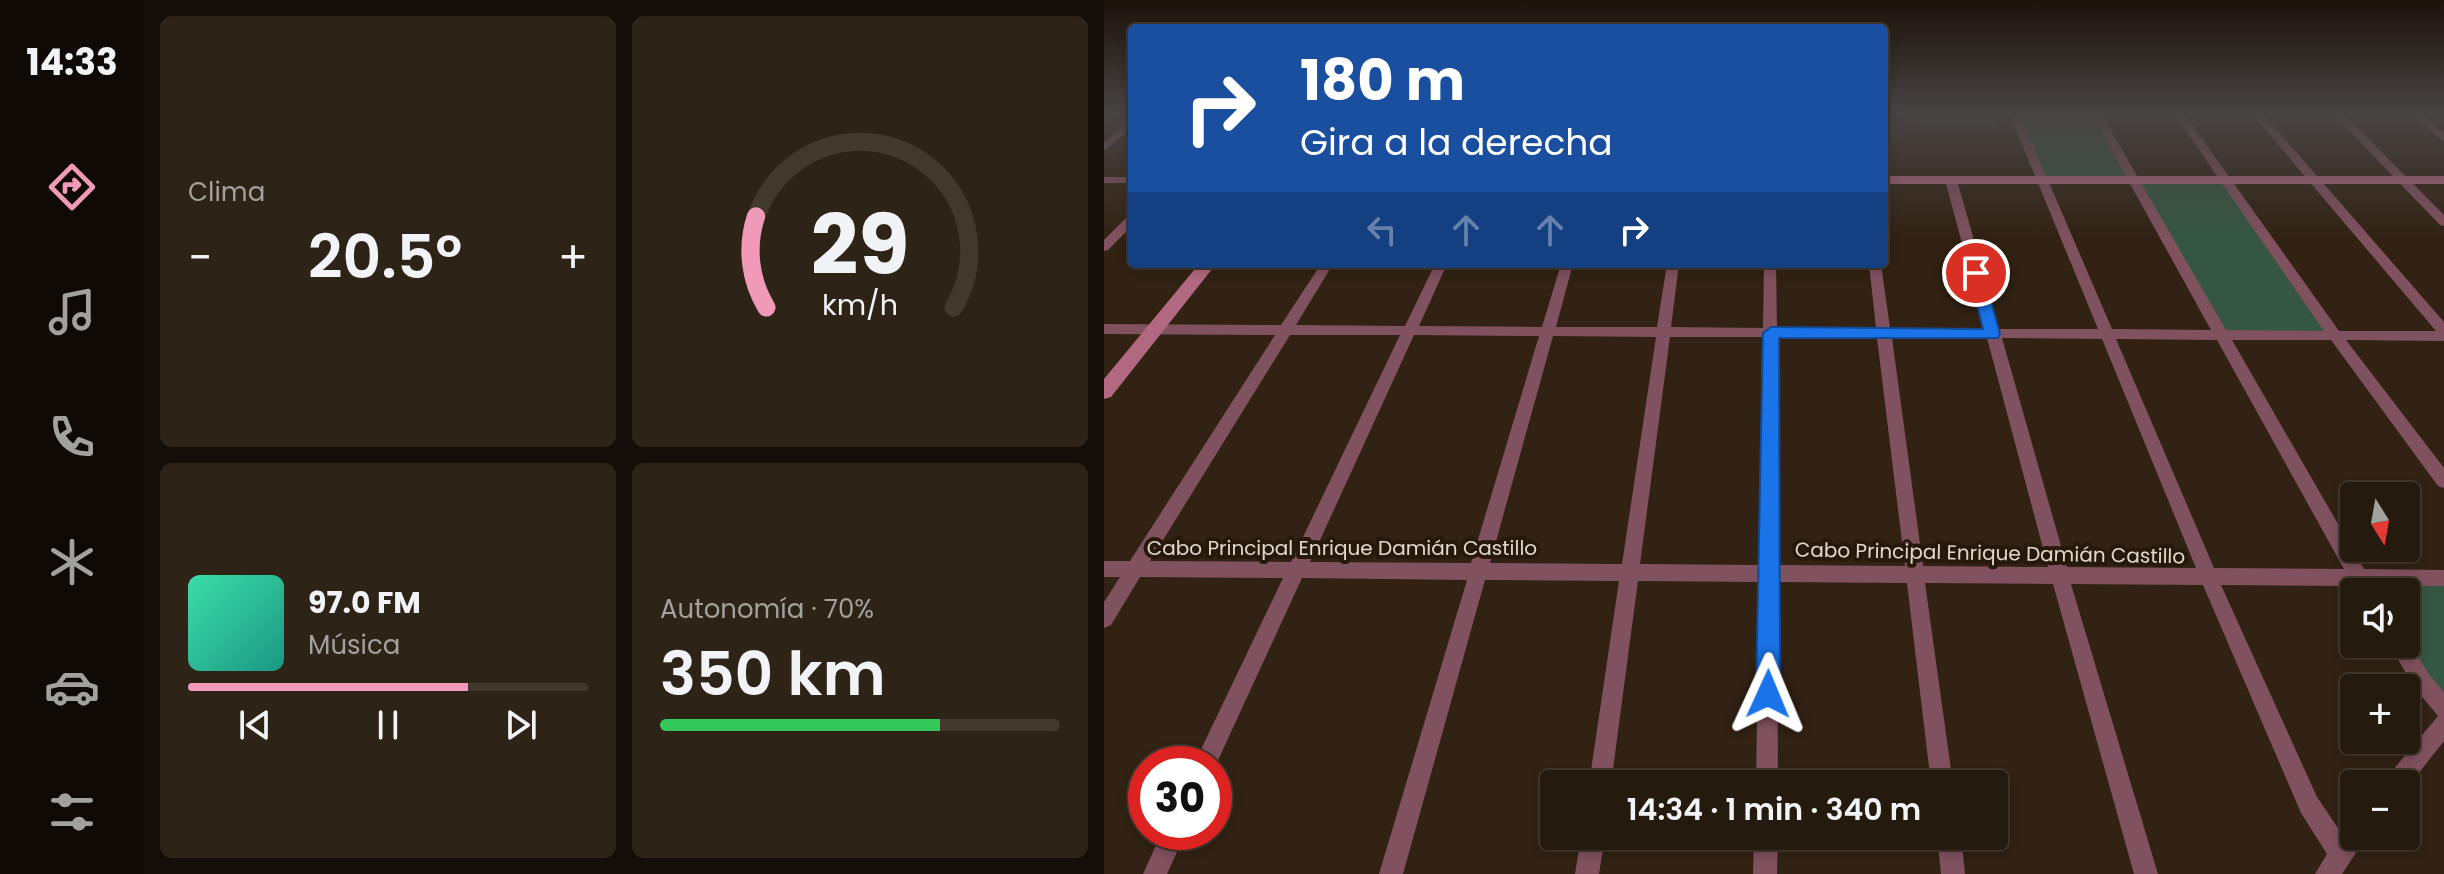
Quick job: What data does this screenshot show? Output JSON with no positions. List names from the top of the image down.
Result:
{
  "streets": {
    "street": ["Cabo Principal Enrique Damián Castillo"]
  },
  "north": "bottom",
  "page": {
    "tabs": "14:33",
    "tile": [
      "Clima",
      ["Autonomía · 70%", "350 km"]
    ],
    "turn": ["180 m", "Gira a la derecha"],
    "heat": ["−", "20.5°", "+"],
    "map_buttons": ["+", "−"],
    "song": ["97.0 FM", "Música"],
    "limit": "30",
    "trip": "14:34 · 1 min · 340 m",
    "gauge": ["29", "km/h"]
  }
}
